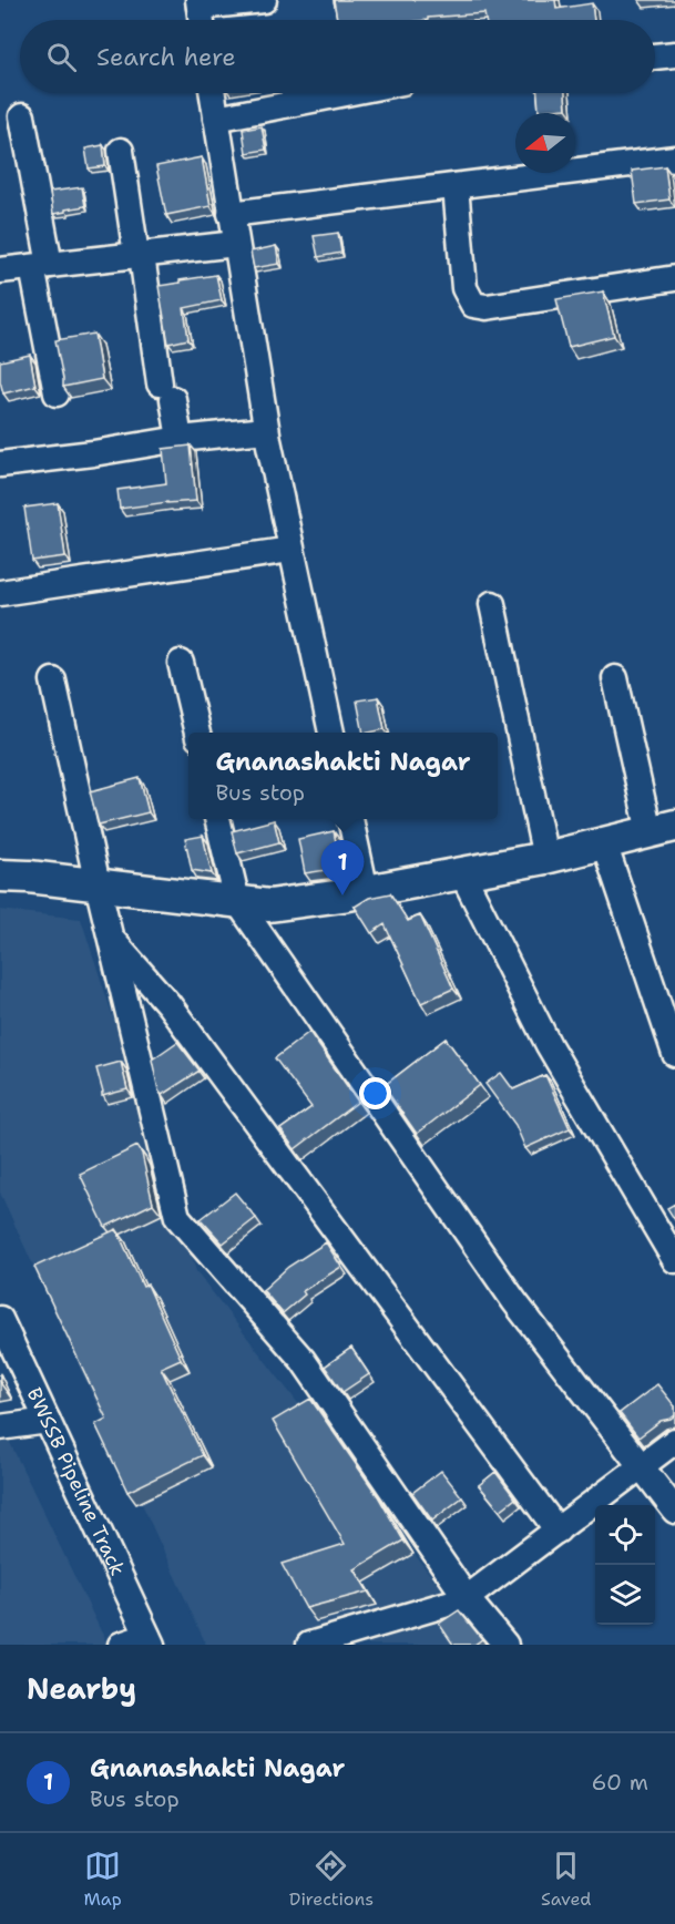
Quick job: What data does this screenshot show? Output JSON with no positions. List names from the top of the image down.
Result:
{
  "streets": {
    "street": ["BWSSB Pipeline Track"]
  },
  "north": "left",
  "page": {
    "search": "Search here",
    "popup": ["Gnanashakti Nagar", "Bus stop"],
    "pins": "1",
    "heading": "Nearby",
    "list": [
      {
        "mark": "1",
        "name": "Gnanashakti Nagar",
        "note": "Bus stop",
        "value": "60 m"
      }
    ],
    "nav": ["Map", "Directions", "Saved"]
  }
}
